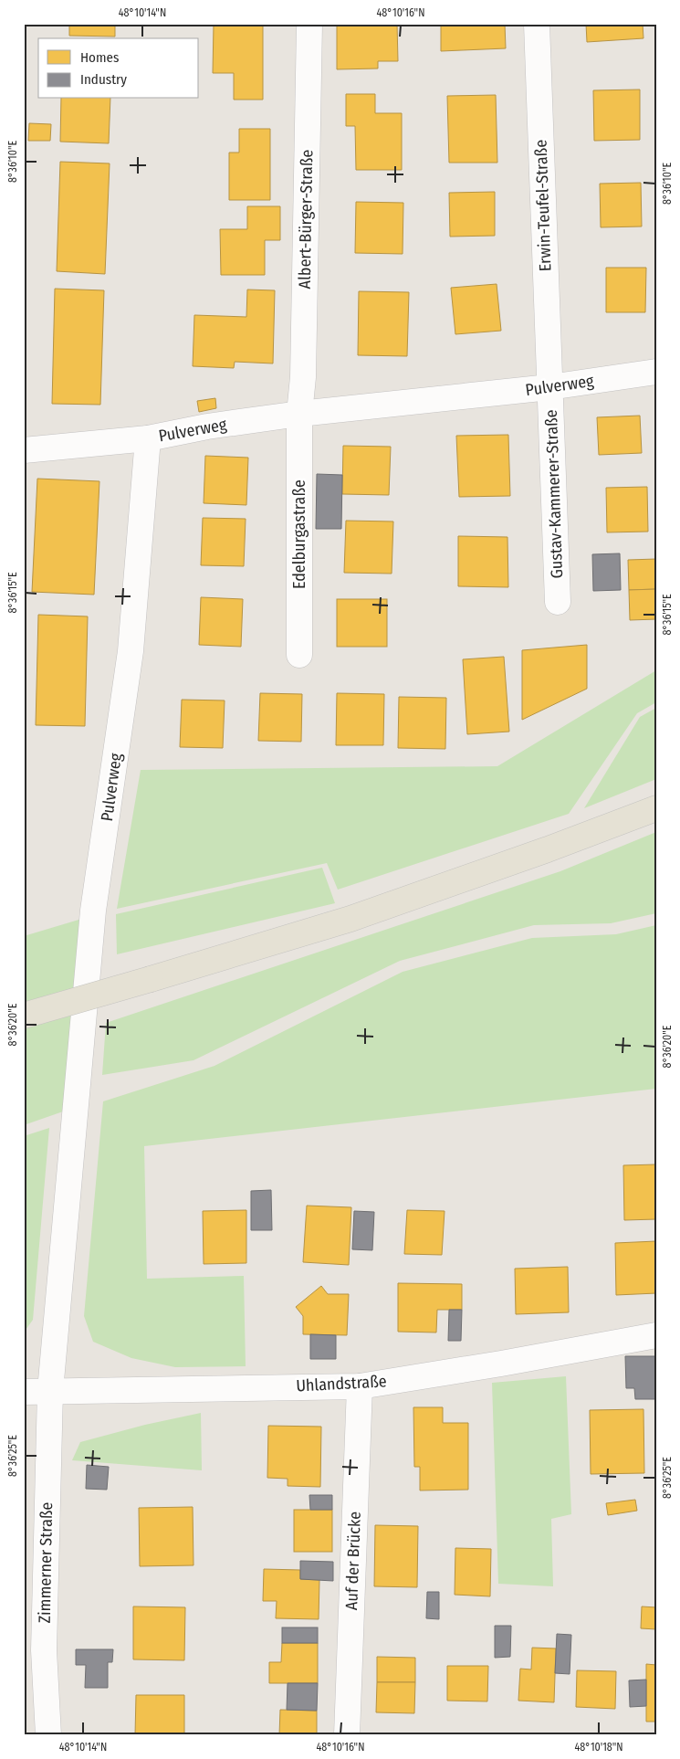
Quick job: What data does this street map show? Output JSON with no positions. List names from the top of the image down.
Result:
{
  "streets": {
    "street": [
      "Erwin-Teufel-Straße",
      "Albert-Bürger-Straße",
      "Pulverweg",
      "Gustav-Kammerer-Straße",
      "Edelburgastraße",
      "Uhlandstraße",
      "Auf der Brücke",
      "Zimmerner Straße"
    ]
  },
  "crossings": [
    ["Erwin-Teufel-Straße", "Pulverweg"],
    ["Erwin-Teufel-Straße", "Gustav-Kammerer-Straße"],
    ["Albert-Bürger-Straße", "Pulverweg"],
    ["Albert-Bürger-Straße", "Edelburgastraße"],
    ["Pulverweg", "Gustav-Kammerer-Straße"],
    ["Pulverweg", "Edelburgastraße"],
    ["Pulverweg", "Uhlandstraße"],
    ["Pulverweg", "Zimmerner Straße"],
    ["Uhlandstraße", "Auf der Brücke"],
    ["Uhlandstraße", "Zimmerner Straße"]
  ],
  "legend": ["Homes", "Industry"],
  "coordinates": [
    "48°10'14\"N",
    "48°10'16\"N",
    "8°36'10\"E",
    "8°36'15\"E",
    "8°36'20\"E",
    "8°36'25\"E",
    "48°10'18\"N"
  ]
}
